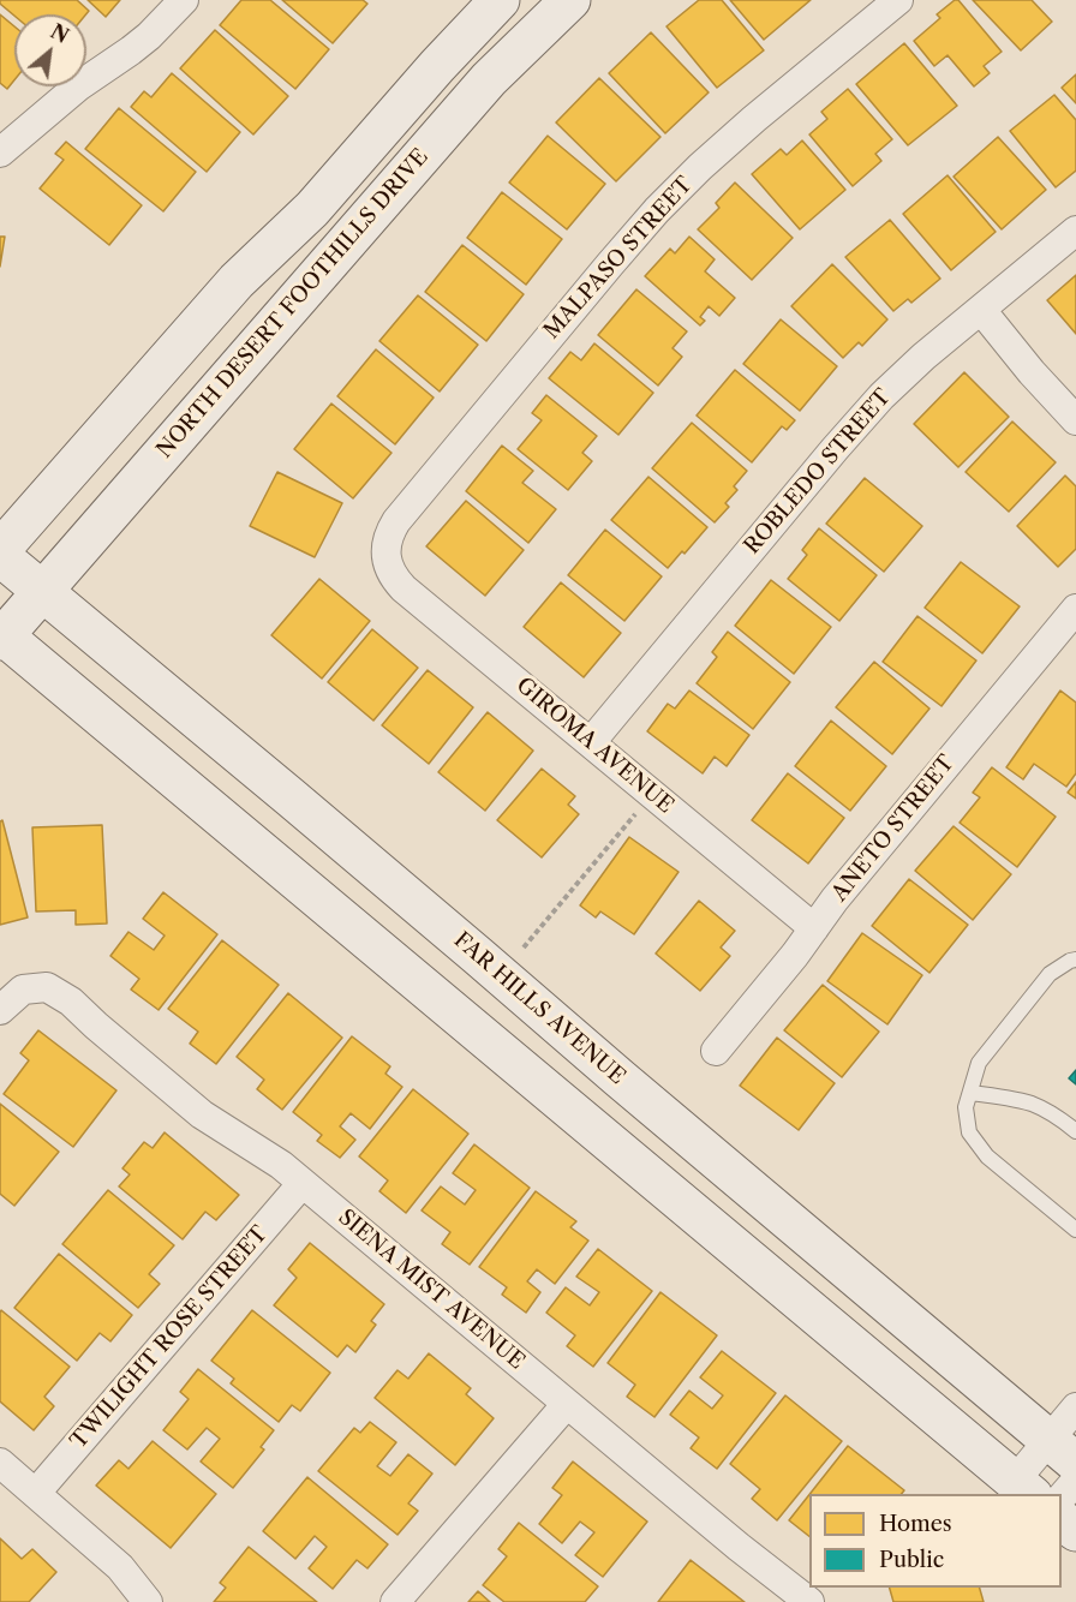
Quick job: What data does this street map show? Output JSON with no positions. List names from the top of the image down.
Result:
{
  "streets": {
    "main road": ["NORTH DESERT FOOTHILLS DRIVE", "FAR HILLS AVENUE"],
    "street": [
      "MALPASO STREET",
      "ROBLEDO STREET",
      "GIROMA AVENUE",
      "ANETO STREET",
      "SIENA MIST AVENUE",
      "TWILIGHT ROSE STREET"
    ]
  },
  "crossings": [
    ["MALPASO STREET", "GIROMA AVENUE"],
    ["NORTH DESERT FOOTHILLS DRIVE", "FAR HILLS AVENUE"],
    ["ROBLEDO STREET", "GIROMA AVENUE"],
    ["GIROMA AVENUE", "ANETO STREET"],
    ["SIENA MIST AVENUE", "TWILIGHT ROSE STREET"]
  ],
  "legend": ["Homes", "Public"],
  "north": "top right"
}
